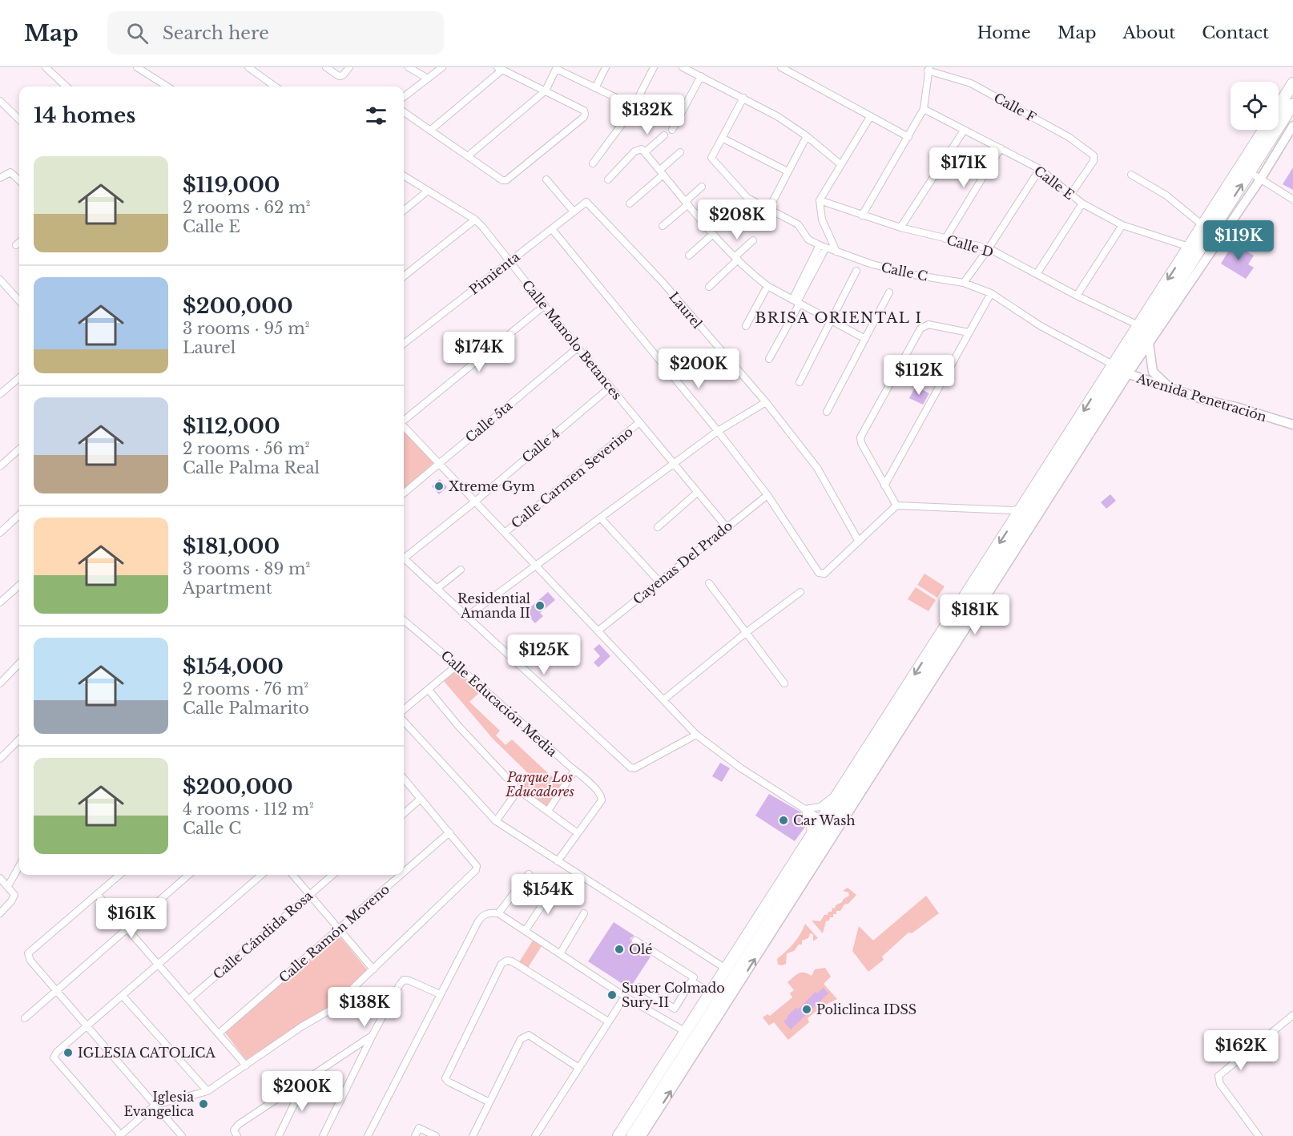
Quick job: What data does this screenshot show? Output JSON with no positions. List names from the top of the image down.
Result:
{
  "streets": {
    "street": [
      "Calle F",
      "Calle E",
      "Calle D",
      "Calle C",
      "Pimienta",
      "Laurel",
      "Calle Manolo Betances",
      "Avenida Penetración",
      "Calle 5ta",
      "Calle 4",
      "Calle Carmen Severino",
      "Cayenas Del Prado",
      "Calle Educación Media",
      "Calle Ramón Moreno",
      "Calle Cándida Rosa"
    ]
  },
  "crossings": [
    ["Calle F", "Calle E"],
    ["Calle C", "Avenida Penetración"],
    ["Pimienta", "Laurel"],
    ["Pimienta", "Calle Manolo Betances"],
    ["Calle Manolo Betances", "Calle 5ta"],
    ["Calle Manolo Betances", "Calle 4"],
    ["Calle Manolo Betances", "Calle Carmen Severino"],
    ["Calle Manolo Betances", "Cayenas Del Prado"]
  ],
  "districts": ["BRISA ORIENTAL I"],
  "parks": ["Parque Los Educadores"],
  "places": [
    "Xtreme Gym",
    "Residential Amanda II",
    "Car Wash",
    "Olé",
    "Super Colmado Sury-II",
    "Policlinca IDSS",
    "IGLESIA CATOLICA",
    "Iglesia Evangelica"
  ],
  "page": {
    "header": "Map",
    "search": "Search here",
    "nav": [
      "Home",
      "Map",
      "About",
      "Contact"
    ],
    "heading": "14 homes",
    "price": [
      "$132K",
      "$171K",
      "$208K",
      "$119K",
      "$174K",
      "$200K",
      "$112K",
      "$181K",
      "$125K",
      "$154K",
      "$161K",
      "$138K",
      "$162K",
      "$200K"
    ],
    "list": [
      {
        "name": "$119,000",
        "note": "2 rooms · 62 m² · Calle E"
      },
      {
        "name": "$200,000",
        "note": "3 rooms · 95 m² · Laurel"
      },
      {
        "name": "$112,000",
        "note": "2 rooms · 56 m² · Calle Palma Real"
      },
      {
        "name": "$181,000",
        "note": "3 rooms · 89 m² · Apartment"
      },
      {
        "name": "$154,000",
        "note": "2 rooms · 76 m² · Calle Palmarito"
      },
      {
        "name": "$200,000",
        "note": "4 rooms · 112 m² · Calle C"
      }
    ]
  }
}
